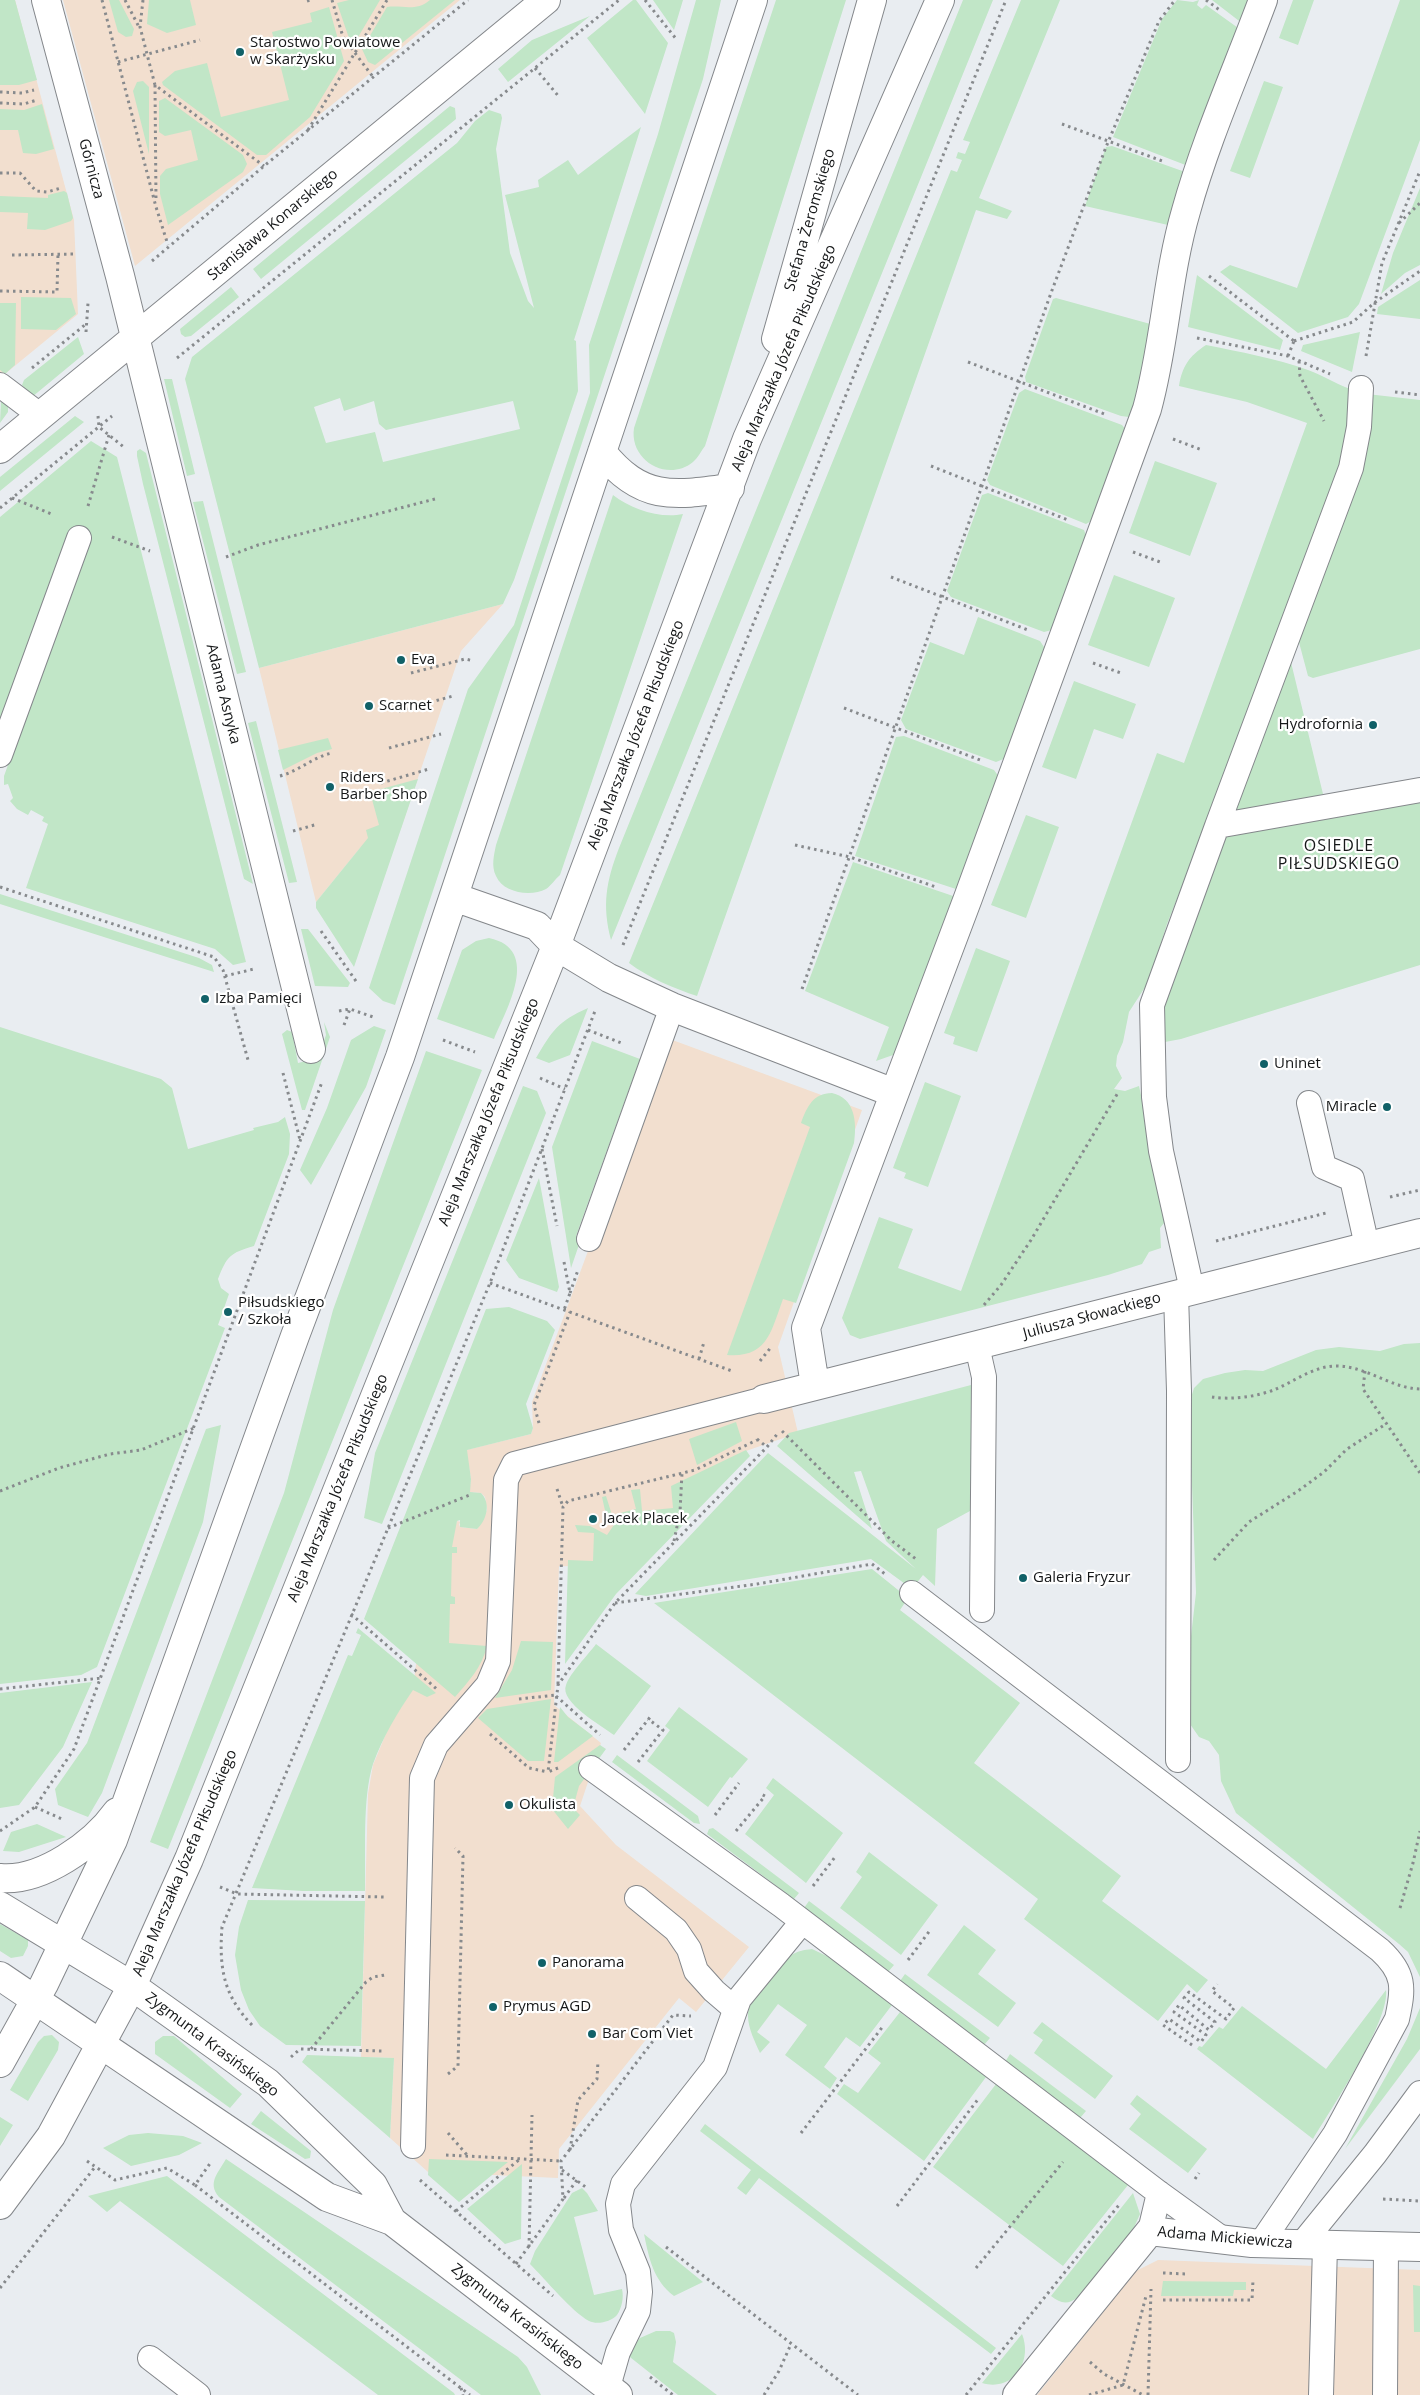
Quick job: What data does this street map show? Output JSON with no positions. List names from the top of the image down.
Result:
{
  "streets": {
    "street": [
      "Górnicza",
      "Stefana Żeromskiego",
      "Stanisława Konarskiego",
      "Aleja Marszałka Józefa Piłsudskiego",
      "Adama Asnyka",
      "Juliusza Słowackiego",
      "Zygmunta Krasińskiego",
      "Adama Mickiewicza"
    ]
  },
  "crossings": [
    ["Górnicza", "Stanisława Konarskiego"],
    ["Górnicza", "Adama Asnyka"],
    ["Stefana Żeromskiego", "Aleja Marszałka Józefa Piłsudskiego"],
    ["Stanisława Konarskiego", "Adama Asnyka"],
    ["Aleja Marszałka Józefa Piłsudskiego", "Zygmunta Krasińskiego"]
  ],
  "districts": ["OSIEDLE PIŁSUDSKIEGO"],
  "places": [
    "Starostwo Powiatowe w Skarżysku",
    "Eva",
    "Scarnet",
    "Hydrofornia",
    "Riders Barber Shop",
    "Izba Pamięci",
    "Uninet",
    "Miracle",
    "Piłsudskiego / Szkoła",
    "Jacek Placek",
    "Galeria Fryzur",
    "Okulista",
    "Panorama",
    "Prymus AGD",
    "Bar Com Viet"
  ]
}
